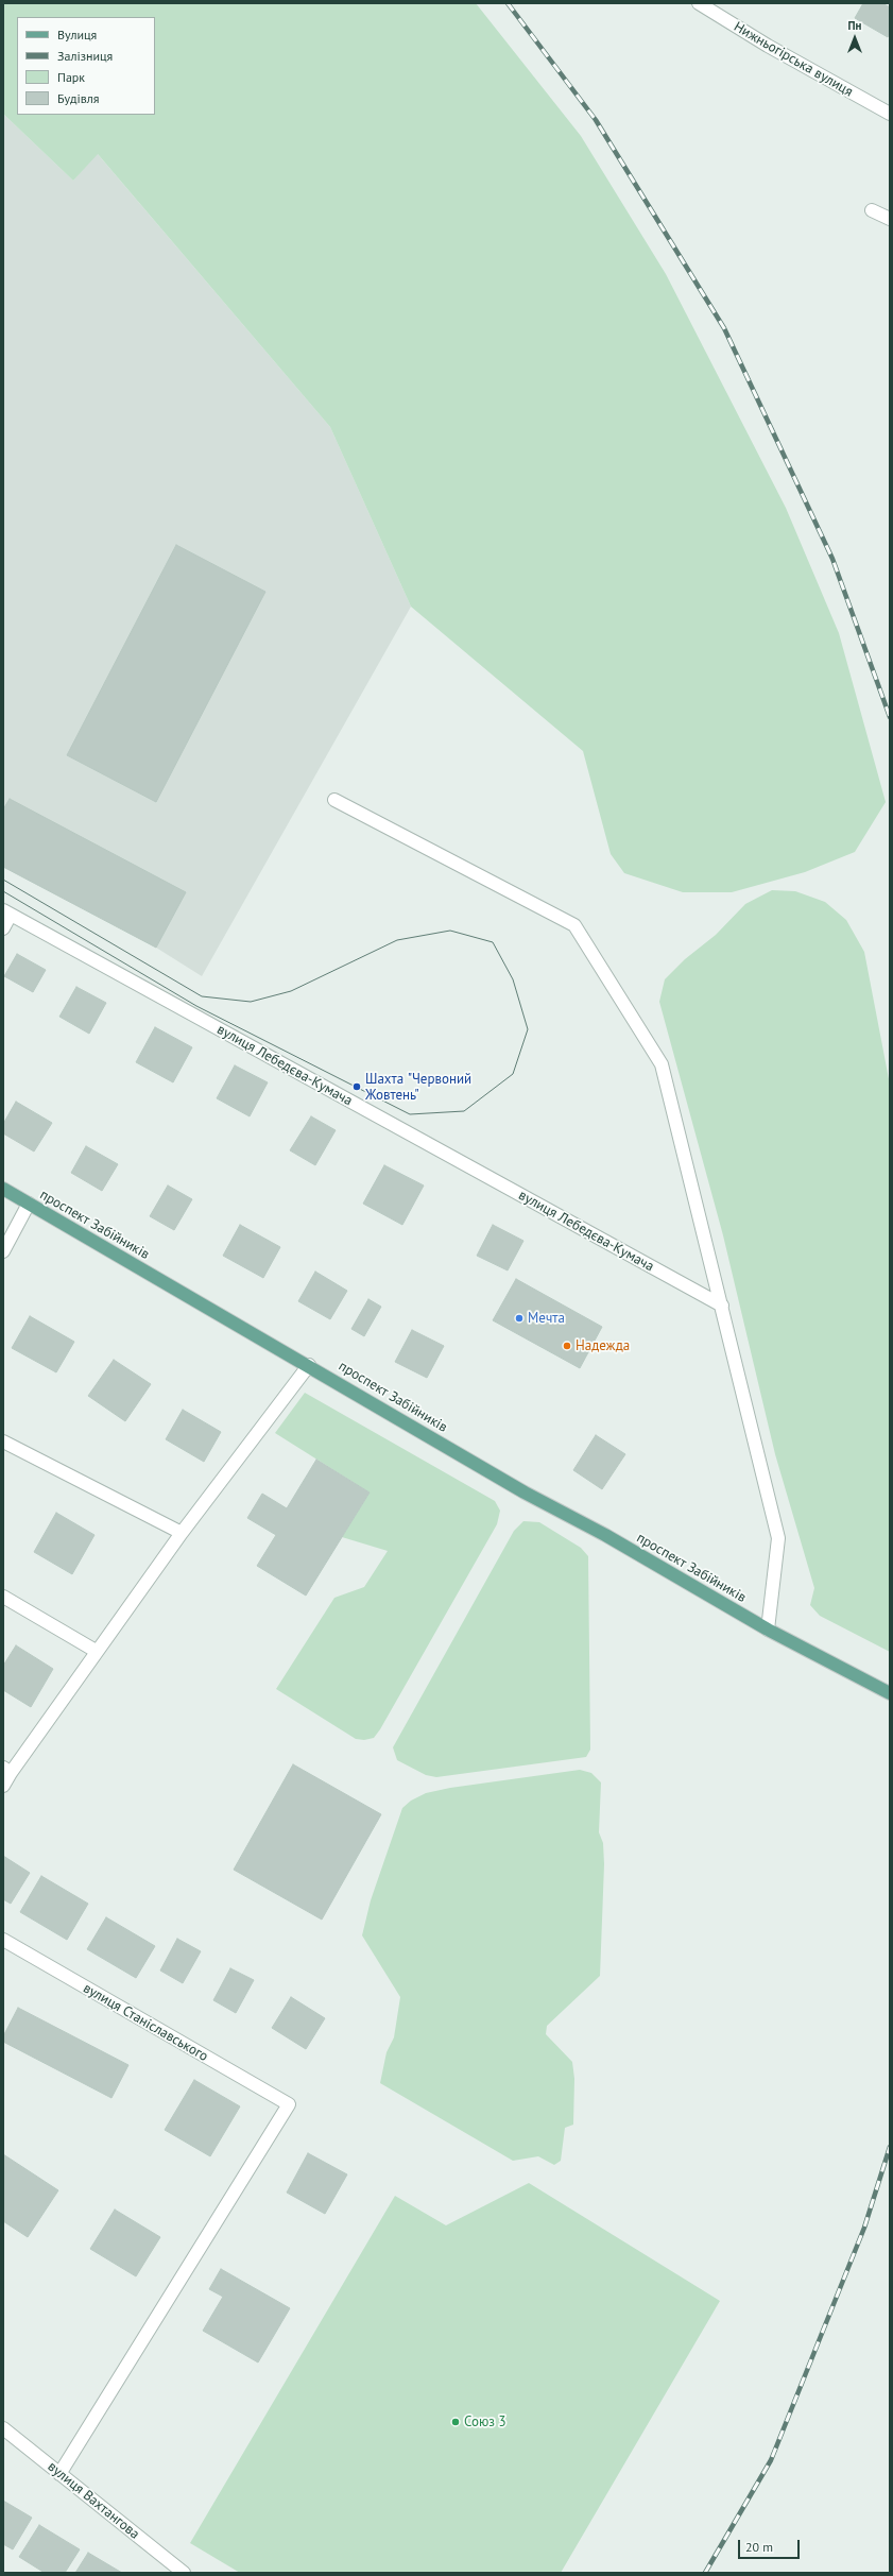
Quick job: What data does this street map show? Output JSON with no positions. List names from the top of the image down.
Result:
{
  "streets": {
    "main road": ["проспект Забійників"],
    "street": [
      "Нижньогірська вулиця",
      "вулиця Лебедєва-Кумача",
      "вулиця Станіславського",
      "вулиця Вахтангова"
    ]
  },
  "crossings": [
    ["вулиця Станіславського", "вулиця Вахтангова"]
  ],
  "places": [
    "Шахта \"Червоний Жовтень\"",
    "Мечта",
    "Надежда",
    "Союз 3"
  ],
  "legend": [
    "Вулиця",
    "Залізниця",
    "Парк",
    "Будівля"
  ],
  "scale_bar": "20 m",
  "north": "top"
}
